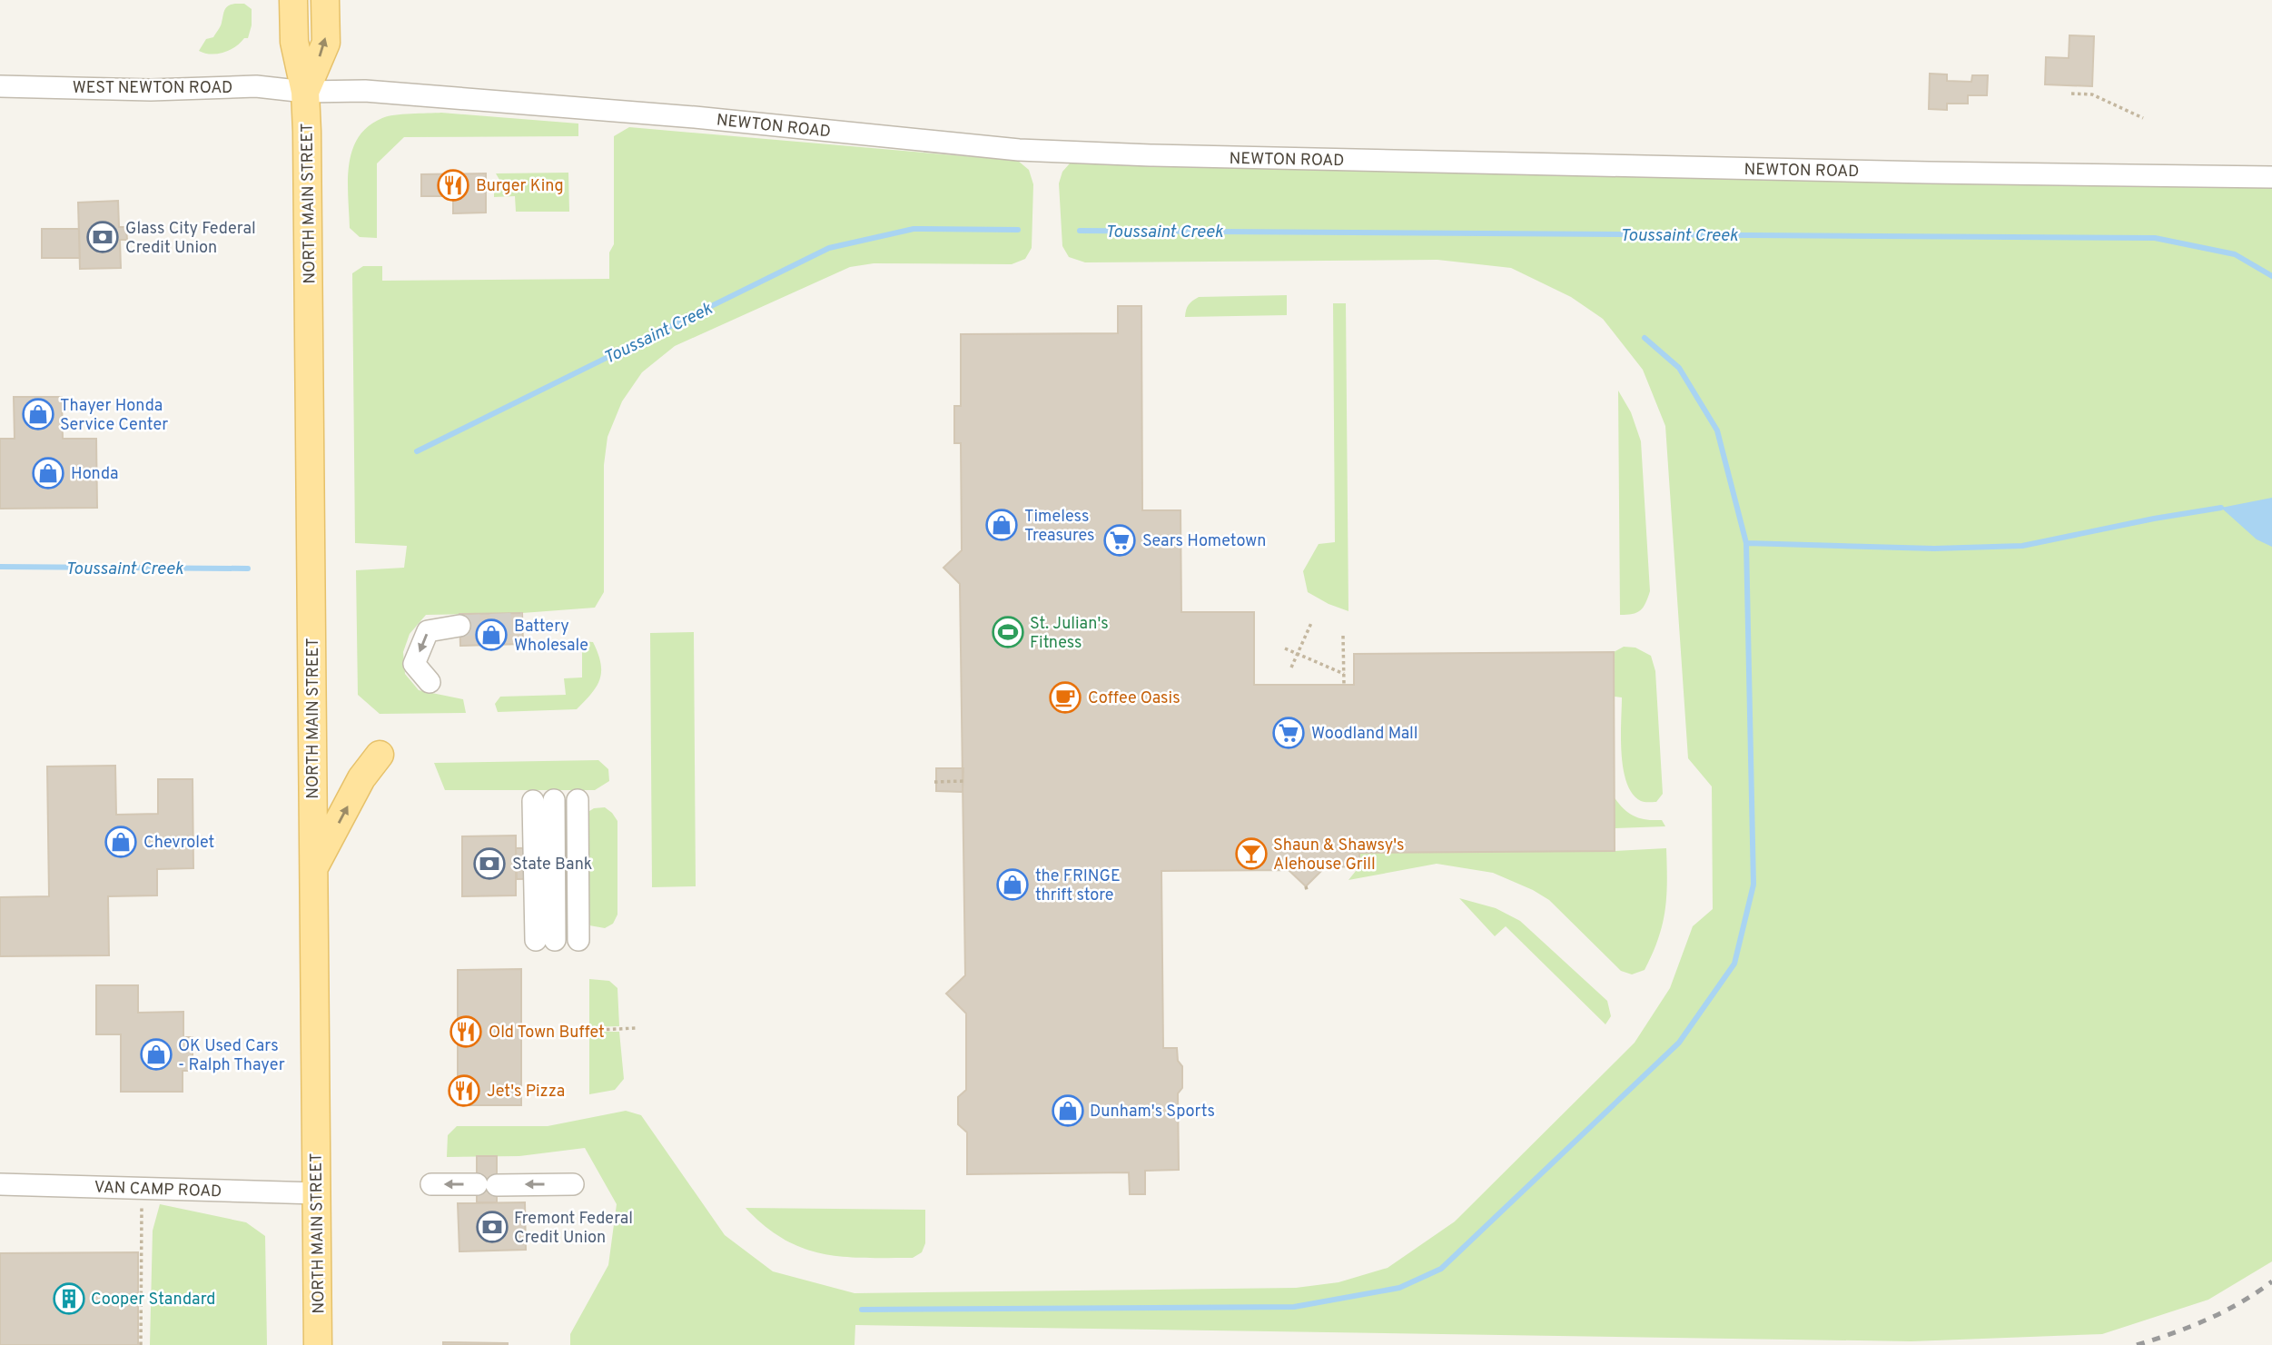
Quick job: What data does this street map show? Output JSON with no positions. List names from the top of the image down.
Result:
{
  "streets": {
    "main road": ["NORTH MAIN STREET"],
    "street": ["WEST NEWTON ROAD", "NEWTON ROAD", "VAN CAMP ROAD"]
  },
  "crossings": [
    ["WEST NEWTON ROAD", "NEWTON ROAD"],
    ["WEST NEWTON ROAD", "NORTH MAIN STREET"],
    ["NEWTON ROAD", "NORTH MAIN STREET"],
    ["NORTH MAIN STREET", "VAN CAMP ROAD"]
  ],
  "water": ["Toussaint Creek"],
  "places": {
    "restaurant": ["Burger King", "Old Town Buffet", "Jet's Pizza"],
    "bank": ["Glass City Federal Credit Union", "State Bank", "Fremont Federal Credit Union"],
    "shop": [
      "Thayer Honda Service Center",
      "Honda",
      "Timeless Treasures",
      "Battery Wholesale",
      "Chevrolet",
      "the FRINGE thrift store",
      "OK Used Cars - Ralph Thayer",
      "Dunham's Sports"
    ],
    "supermarket": ["Sears Hometown", "Woodland Mall"],
    "sports": ["St. Julian's Fitness"],
    "cafe": ["Coffee Oasis"],
    "bar": ["Shaun & Shawsy's Alehouse Grill"],
    "building": ["Cooper Standard"]
  }
}
